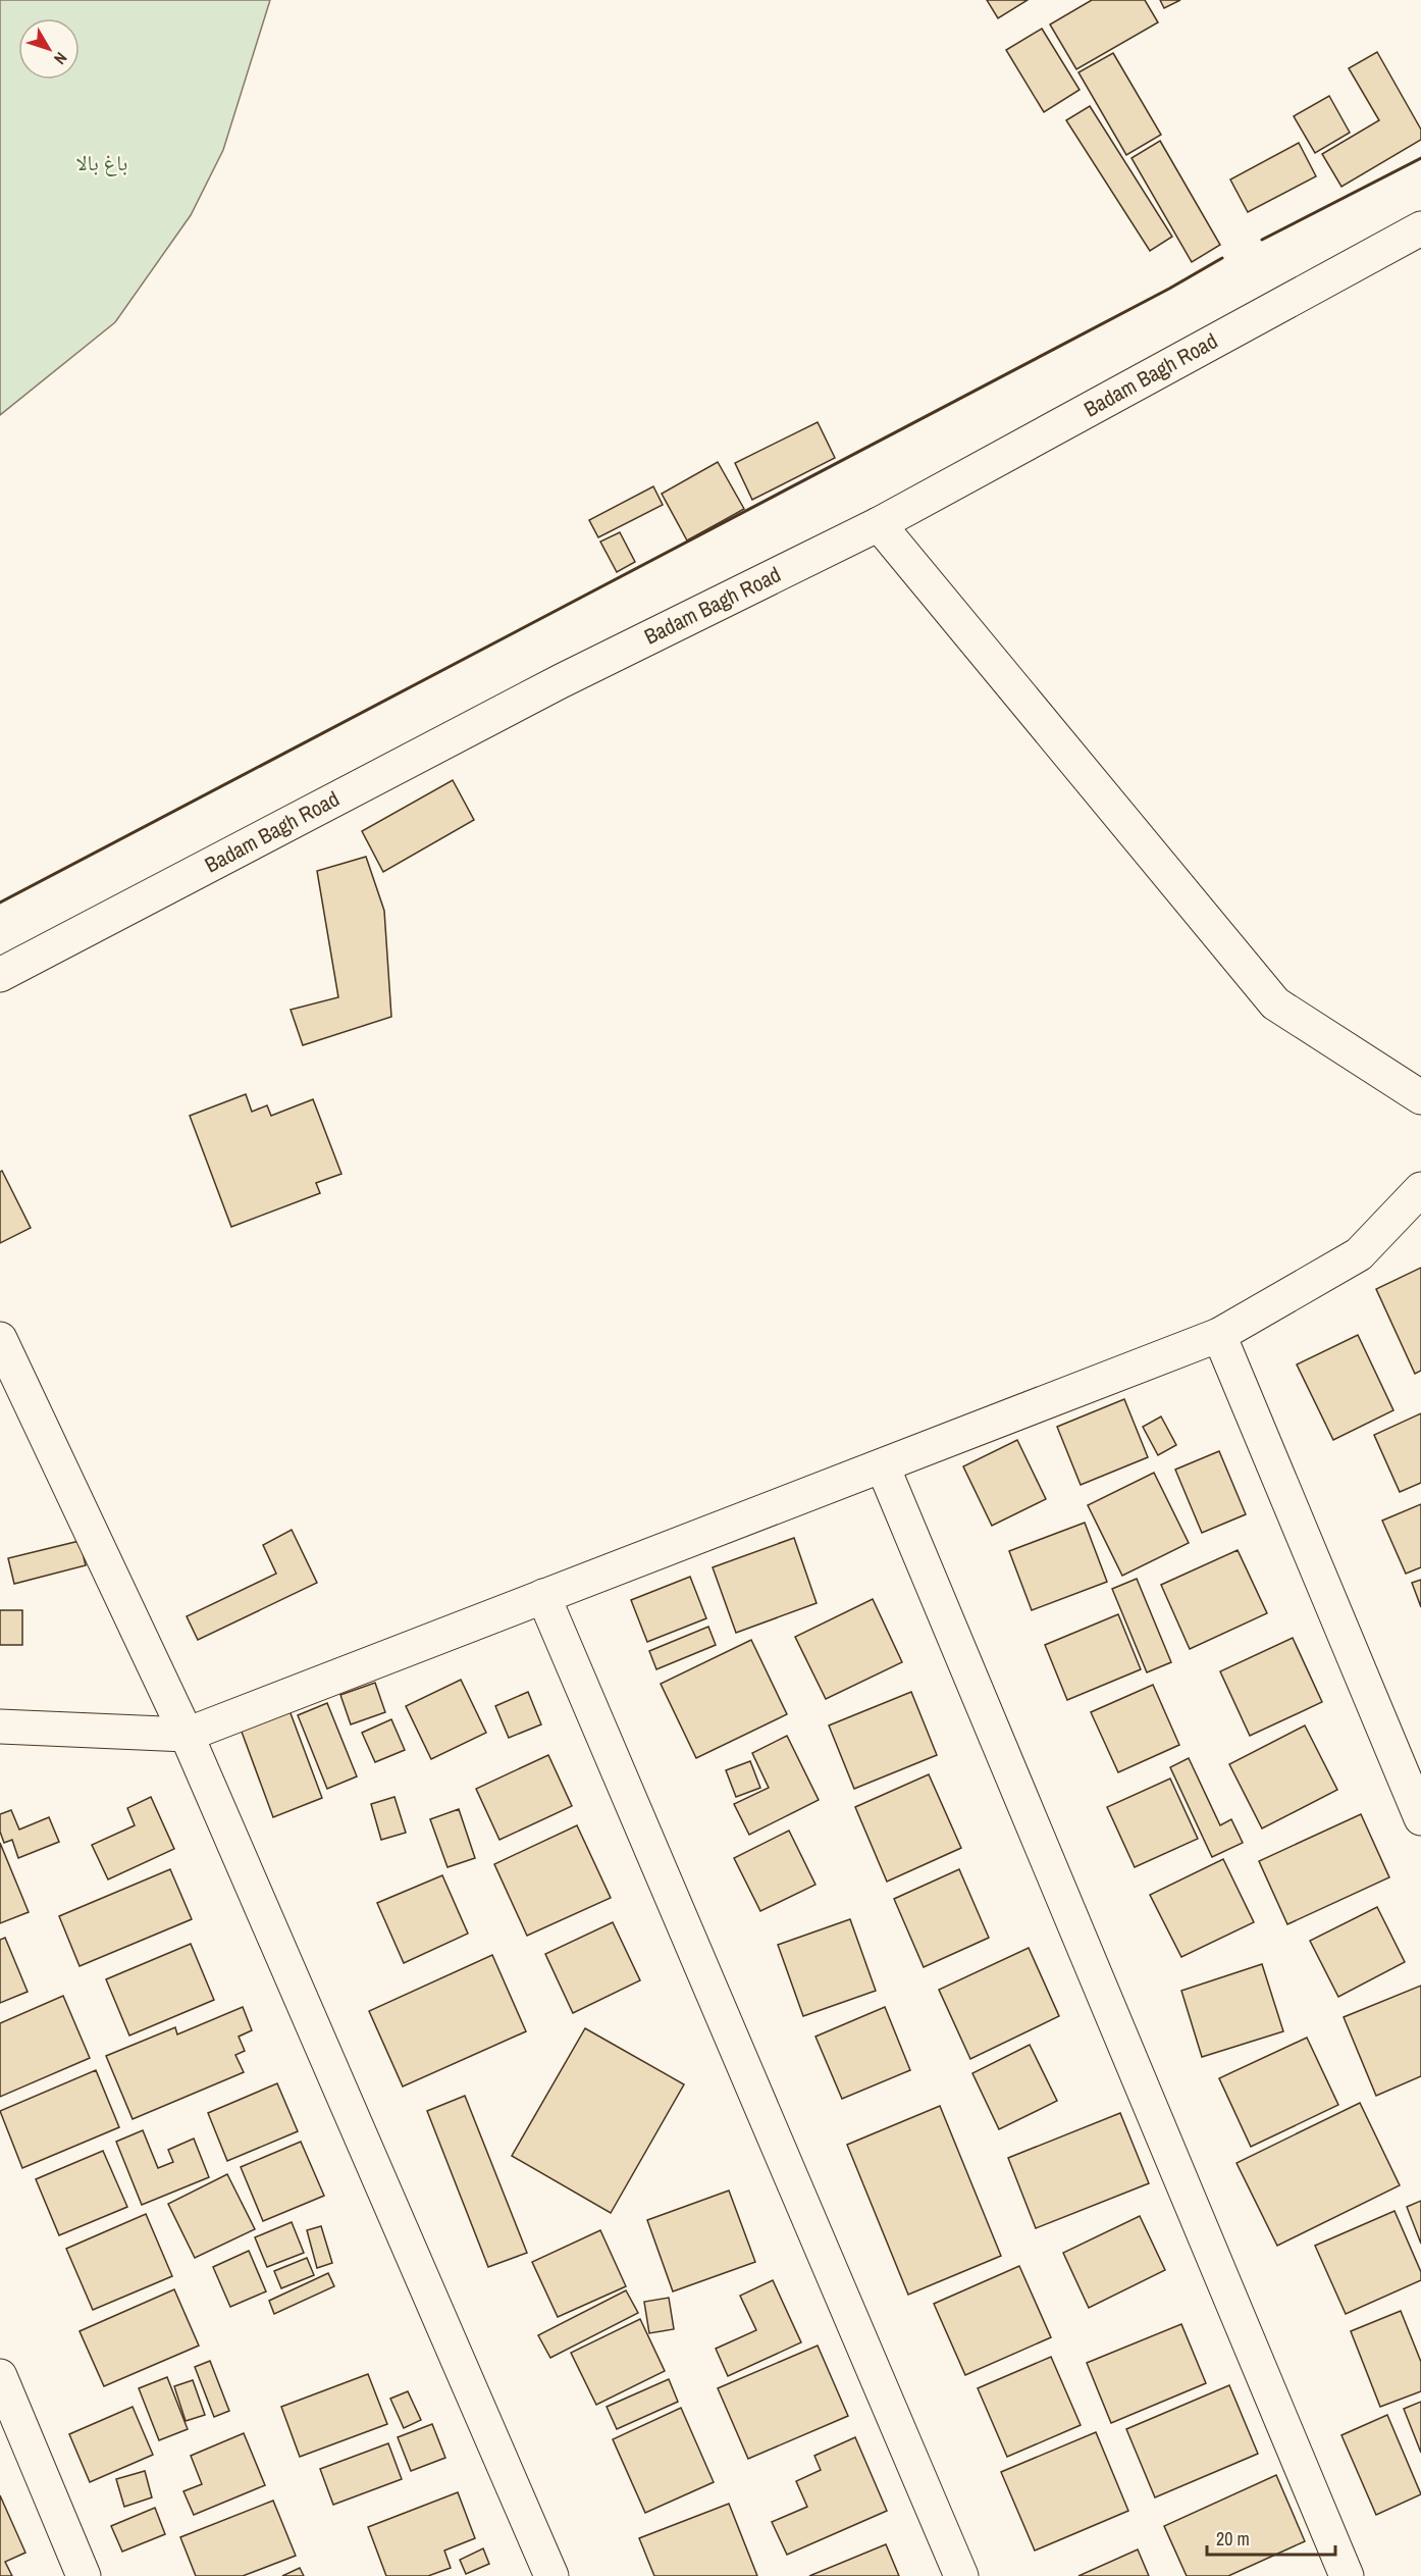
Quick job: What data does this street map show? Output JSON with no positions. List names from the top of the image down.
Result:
{
  "streets": {
    "street": ["Badam Bagh Road"]
  },
  "parks": ["باغ بالا"],
  "scale_bar": "20 m",
  "north": "bottom right"
}
